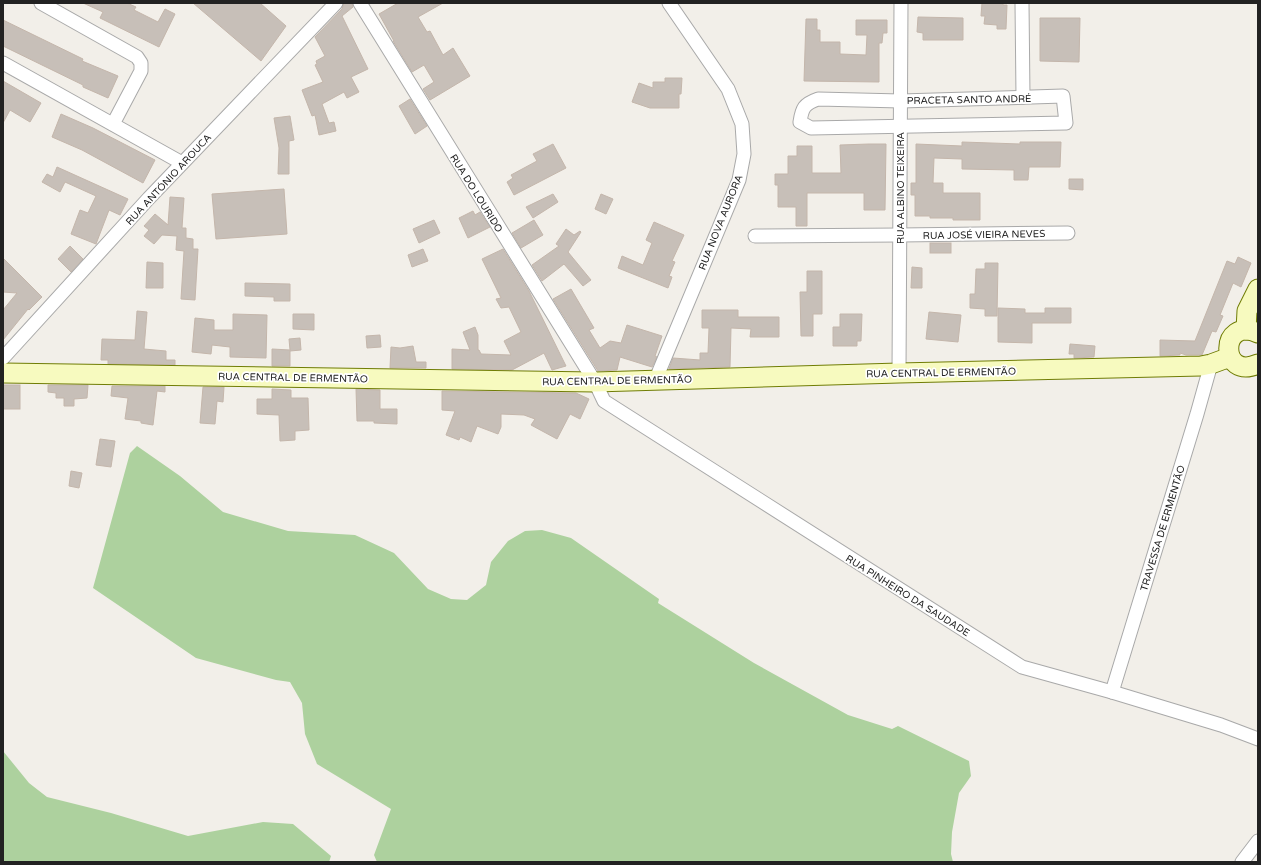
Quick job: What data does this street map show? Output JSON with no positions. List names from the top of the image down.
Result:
{
  "streets": {
    "street": [
      "PRACETA SANTO ANDRÉ",
      "RUA ANTÓNIO AROUCA",
      "RUA ALBINO TEIXEIRA",
      "RUA DO LOURIDO",
      "RUA NOVA AURORA",
      "RUA JOSÉ VIEIRA NEVES",
      "RUA CENTRAL DE ERMENTÃO",
      "TRAVESSA DE ERMENTÃO",
      "RUA PINHEIRO DA SAUDADE"
    ]
  },
  "crossings": [
    ["PRACETA SANTO ANDRÉ", "RUA ALBINO TEIXEIRA"],
    ["RUA ALBINO TEIXEIRA", "RUA JOSÉ VIEIRA NEVES"],
    ["RUA ALBINO TEIXEIRA", "RUA CENTRAL DE ERMENTÃO"],
    ["RUA DO LOURIDO", "RUA CENTRAL DE ERMENTÃO"],
    ["RUA DO LOURIDO", "RUA PINHEIRO DA SAUDADE"],
    ["RUA NOVA AURORA", "RUA CENTRAL DE ERMENTÃO"],
    ["RUA CENTRAL DE ERMENTÃO", "TRAVESSA DE ERMENTÃO"],
    ["RUA CENTRAL DE ERMENTÃO", "RUA PINHEIRO DA SAUDADE"],
    ["TRAVESSA DE ERMENTÃO", "RUA PINHEIRO DA SAUDADE"]
  ]
}
